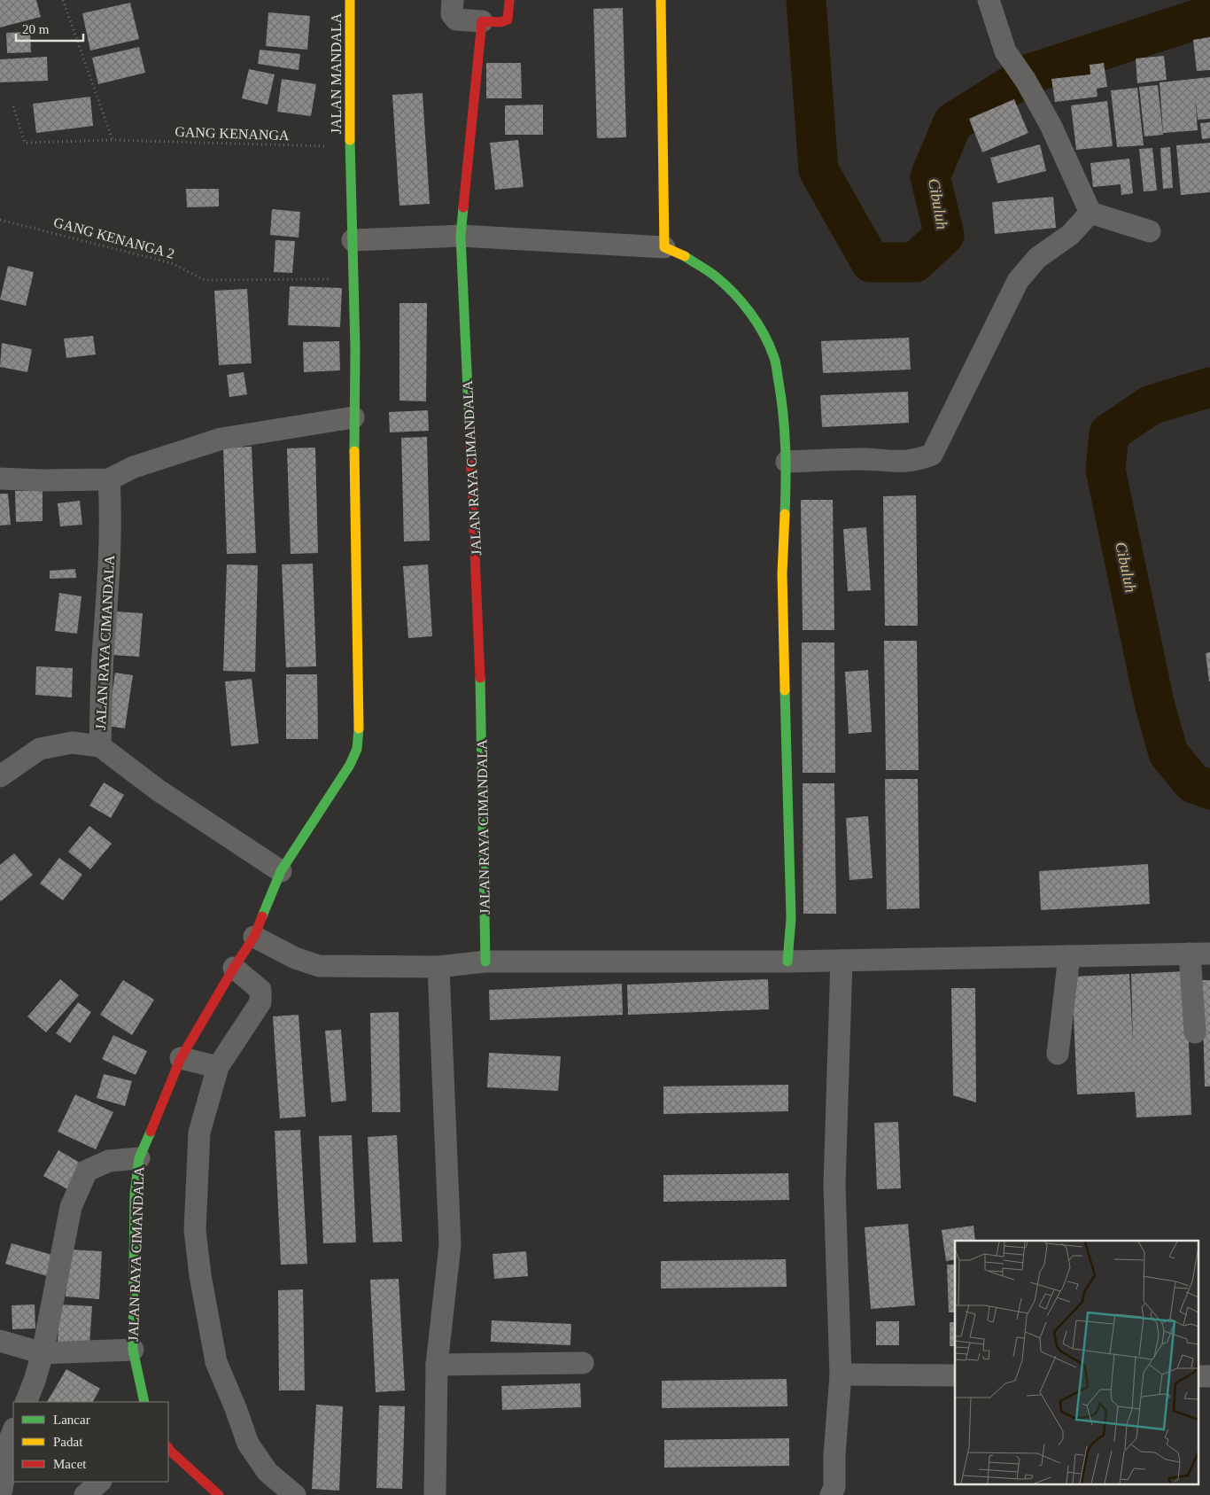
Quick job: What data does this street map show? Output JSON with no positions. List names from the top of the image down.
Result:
{
  "streets": {
    "street": ["JALAN MANDALA", "JALAN RAYA CIMANDALA"],
    "path": ["GANG KENANGA", "GANG KENANGA 2"]
  },
  "crossings": [
    ["JALAN MANDALA", "GANG KENANGA"],
    ["JALAN MANDALA", "JALAN RAYA CIMANDALA"],
    ["GANG KENANGA", "JALAN RAYA CIMANDALA"],
    ["GANG KENANGA 2", "JALAN RAYA CIMANDALA"]
  ],
  "water": ["Cibuluh"],
  "legend": ["Lancar", "Padat", "Macet"],
  "scale_bar": "20 m"
}
